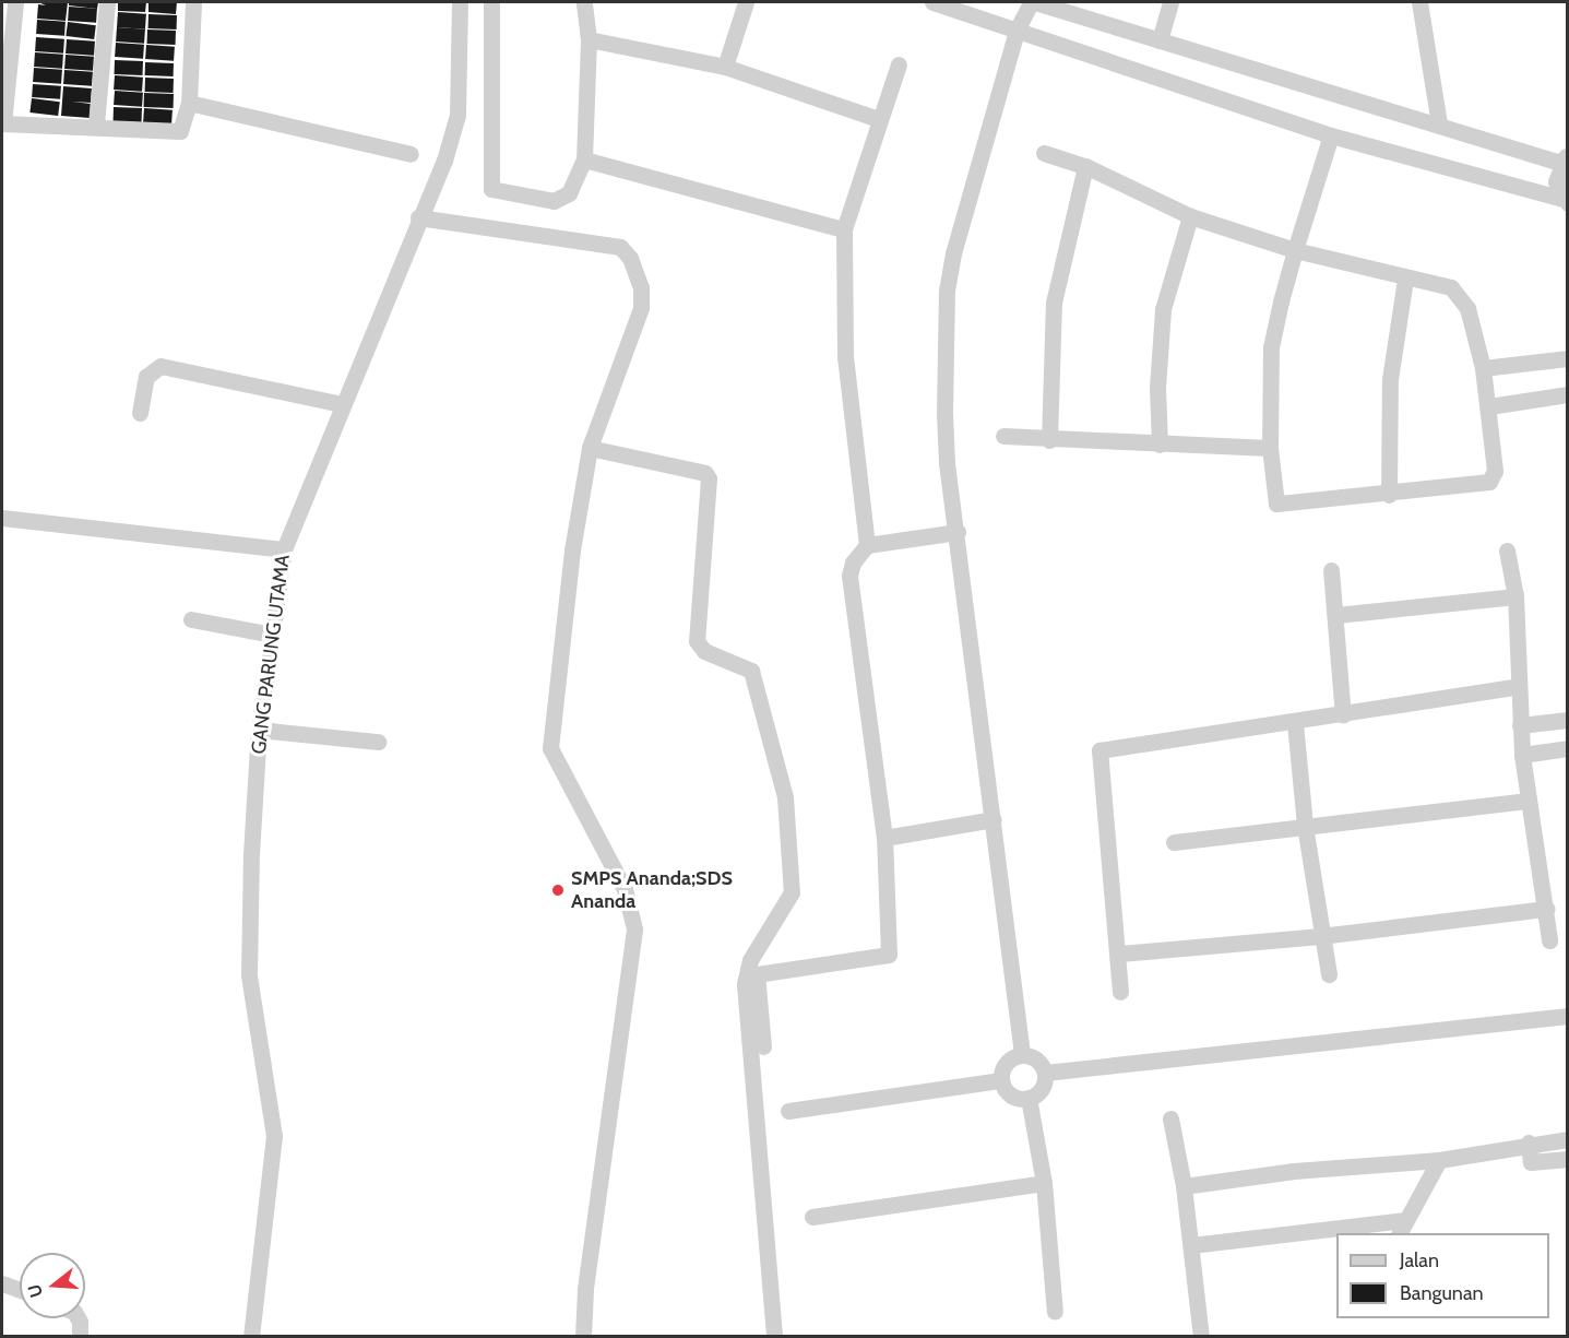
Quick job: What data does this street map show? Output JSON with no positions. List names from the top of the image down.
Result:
{
  "streets": {
    "street": ["GANG PARUNG UTAMA"]
  },
  "places": ["SMPS Ananda;SDS Ananda"],
  "legend": ["Jalan", "Bangunan"],
  "north": "left"
}
